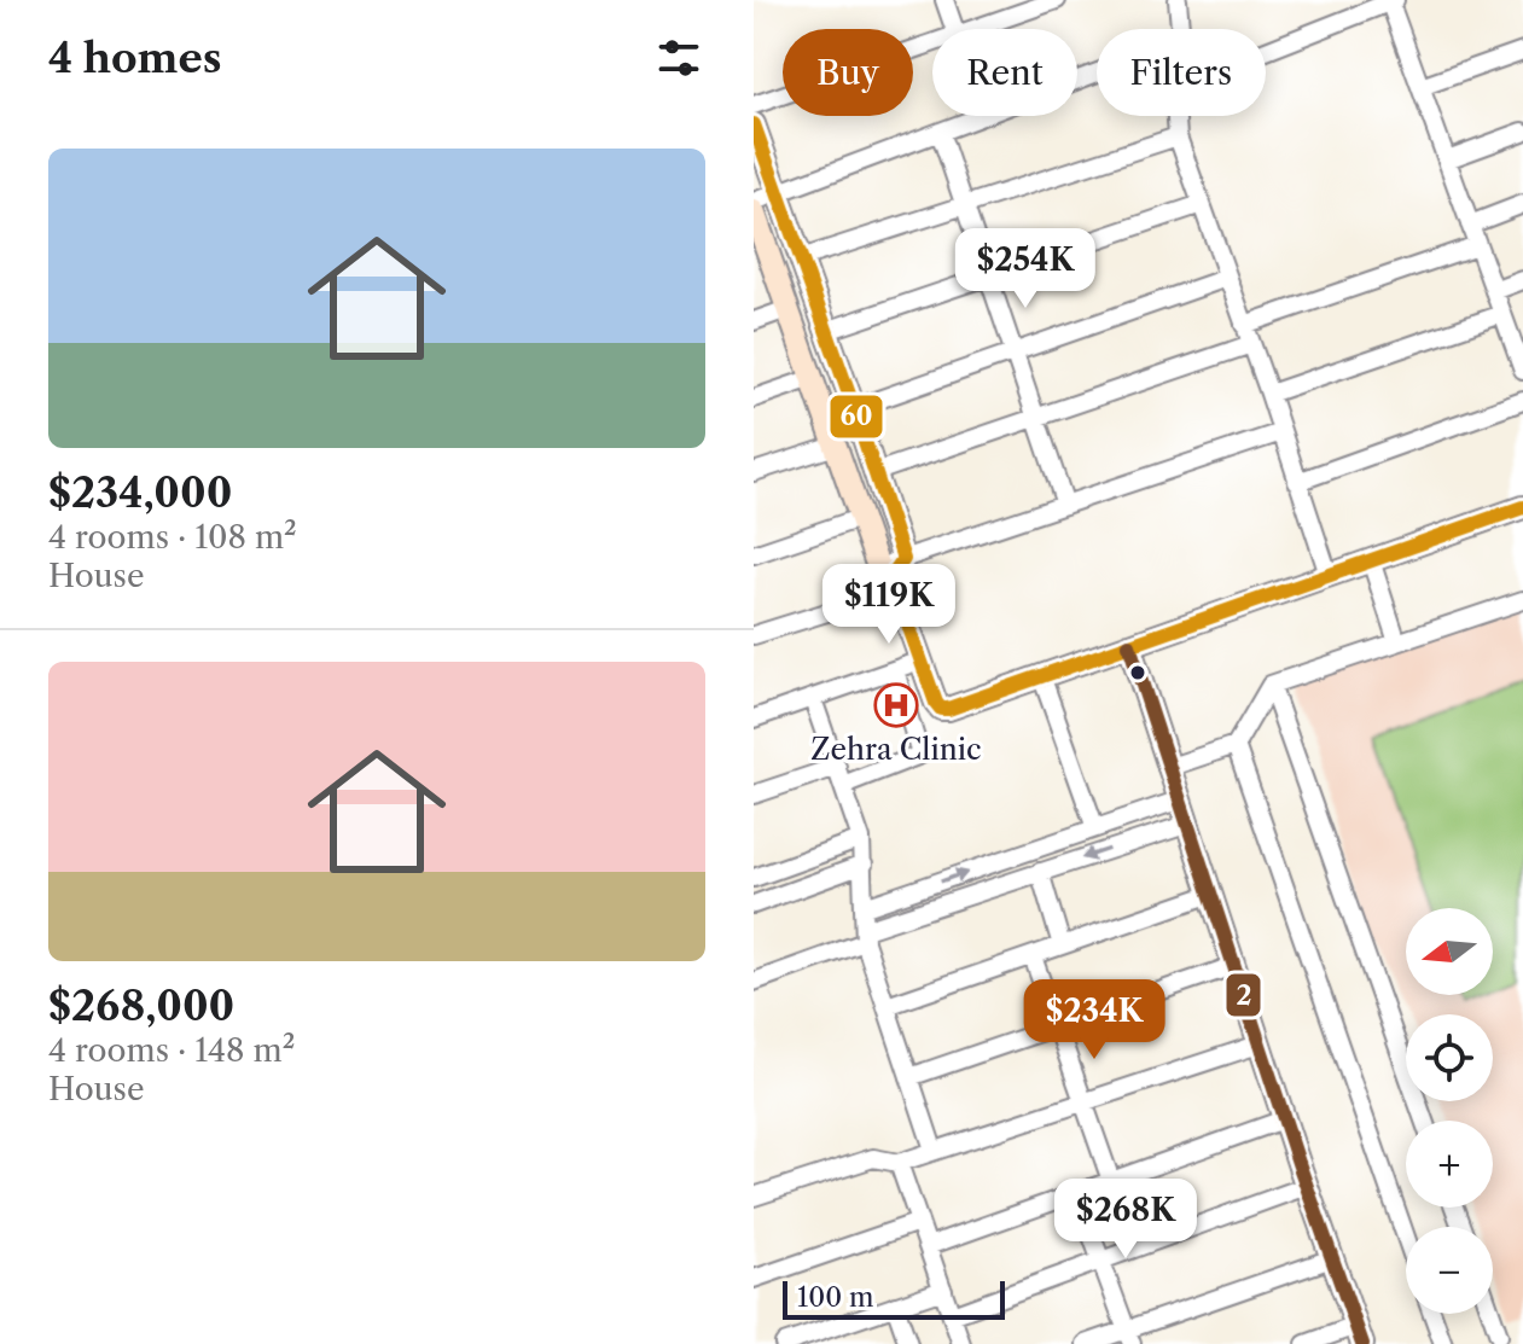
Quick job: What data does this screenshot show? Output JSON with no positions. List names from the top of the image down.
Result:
{
  "places": {
    "hospital": ["Zehra Clinic"]
  },
  "lines": ["transit line 60", "transit line 2"],
  "scale_bar": "100 m",
  "north": "left",
  "page": {
    "heading": "4 homes",
    "chip": ["Buy", "Rent", "Filters"],
    "list": [
      {
        "name": "$234,000",
        "note": "4 rooms · 108 m² · House"
      },
      {
        "name": "$268,000",
        "note": "4 rooms · 148 m² · House"
      }
    ],
    "price": [
      "$254K",
      "$119K",
      "$234K",
      "$268K"
    ],
    "map_buttons": ["+", "−"],
    "scale": "100 m"
  }
}
